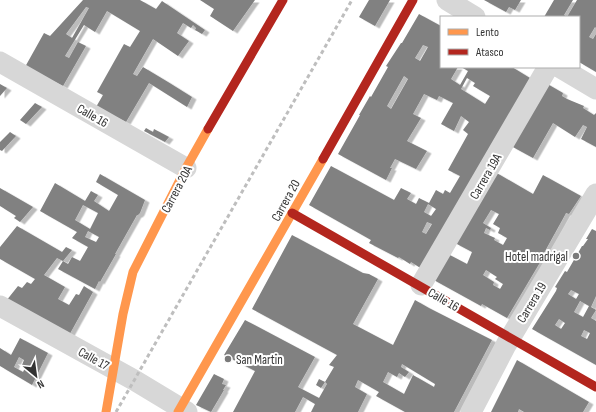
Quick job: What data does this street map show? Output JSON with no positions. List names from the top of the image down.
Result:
{
  "streets": {
    "street": [
      "Calle 16",
      "Carrera 19A",
      "Carrera 20A",
      "Carrera 20",
      "Carrera 19",
      "Calle 17"
    ]
  },
  "crossings": [
    ["Calle 16", "Carrera 19A"],
    ["Calle 16", "Carrera 20A"],
    ["Calle 16", "Carrera 20"],
    ["Calle 16", "Carrera 19"],
    ["Carrera 20A", "Calle 17"],
    ["Carrera 20", "Calle 17"]
  ],
  "places": ["Hotel madrigal", "San Martin"],
  "legend": ["Lento", "Atasco"],
  "north": "bottom right"
}
